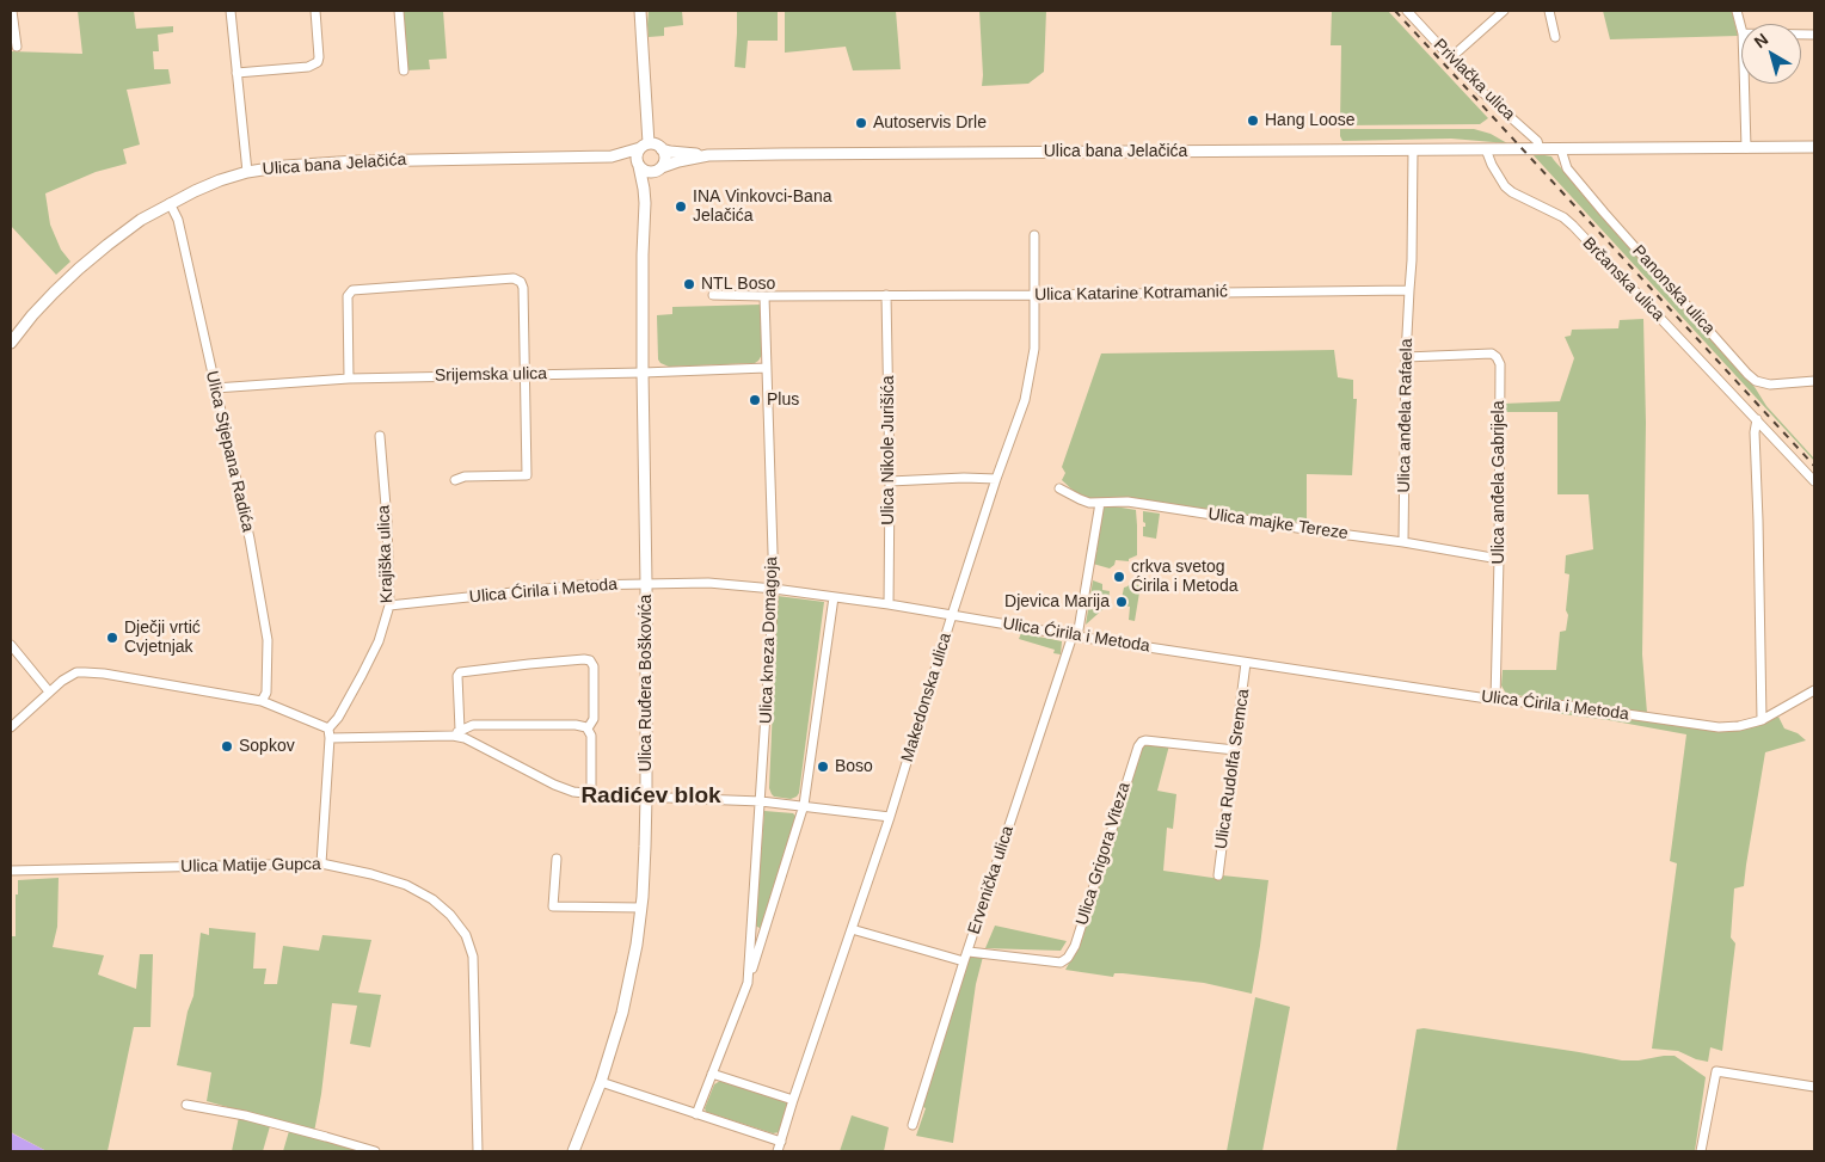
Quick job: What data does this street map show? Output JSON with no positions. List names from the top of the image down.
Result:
{
  "streets": {
    "main road": ["Ulica bana Jelačića", "Ulica Ruđera Boškovića"],
    "street": [
      "Privlačka ulica",
      "Brčanska ulica",
      "Panonska ulica",
      "Ulica Katarine Kotramanić",
      "Srijemska ulica",
      "Ulica anđela Rafaela",
      "Ulica Nikole Jurišića",
      "Ulica Stjepana Radića",
      "Ulica anđela Gabrijela",
      "Ulica majke Tereze",
      "Krajiška ulica",
      "Ulica Ćirila i Metoda",
      "Ulica kneza Domagoja",
      "Makedonska ulica",
      "Ulica Rudolfa Sremca",
      "Ulica Grigora Viteza",
      "Ulica Matije Gupca",
      "Ervenička ulica"
    ]
  },
  "crossings": [
    ["Privlačka ulica", "Ulica bana Jelačića"],
    ["Ulica bana Jelačića", "Brčanska ulica"],
    ["Ulica bana Jelačića", "Panonska ulica"],
    ["Ulica bana Jelačića", "Ulica Stjepana Radića"],
    ["Ulica bana Jelačića", "Ulica Ruđera Boškovića"],
    ["Ulica Katarine Kotramanić", "Ulica anđela Rafaela"],
    ["Ulica Katarine Kotramanić", "Ulica Nikole Jurišića"],
    ["Ulica Katarine Kotramanić", "Ulica kneza Domagoja"],
    ["Ulica Katarine Kotramanić", "Makedonska ulica"],
    ["Srijemska ulica", "Ulica Stjepana Radića"],
    ["Srijemska ulica", "Ulica kneza Domagoja"],
    ["Srijemska ulica", "Ulica Ruđera Boškovića"],
    ["Ulica anđela Rafaela", "Ulica anđela Gabrijela"],
    ["Ulica anđela Rafaela", "Ulica majke Tereze"],
    ["Ulica Nikole Jurišića", "Ulica Ćirila i Metoda"],
    ["Ulica anđela Gabrijela", "Ulica majke Tereze"],
    ["Ulica anđela Gabrijela", "Ulica Ćirila i Metoda"],
    ["Ulica majke Tereze", "Ervenička ulica"],
    ["Krajiška ulica", "Ulica Ćirila i Metoda"],
    ["Ulica Ćirila i Metoda", "Ulica kneza Domagoja"],
    ["Ulica Ćirila i Metoda", "Ulica Ruđera Boškovića"],
    ["Ulica Ćirila i Metoda", "Makedonska ulica"],
    ["Ulica Ćirila i Metoda", "Ulica Rudolfa Sremca"],
    ["Ulica Ćirila i Metoda", "Ervenička ulica"],
    ["Ulica Rudolfa Sremca", "Ulica Grigora Viteza"],
    ["Ulica Grigora Viteza", "Ervenička ulica"]
  ],
  "districts": ["Radićev blok"],
  "places": [
    "Hang Loose",
    "Autoservis Drle",
    "INA Vinkovci-Bana Jelačića",
    "NTL Boso",
    "Plus",
    "crkva svetog Ćirila i Metoda",
    "Djevica Marija",
    "Dječji vrtić Cvjetnjak",
    "Sopkov",
    "Boso"
  ],
  "north": "top left"
}
